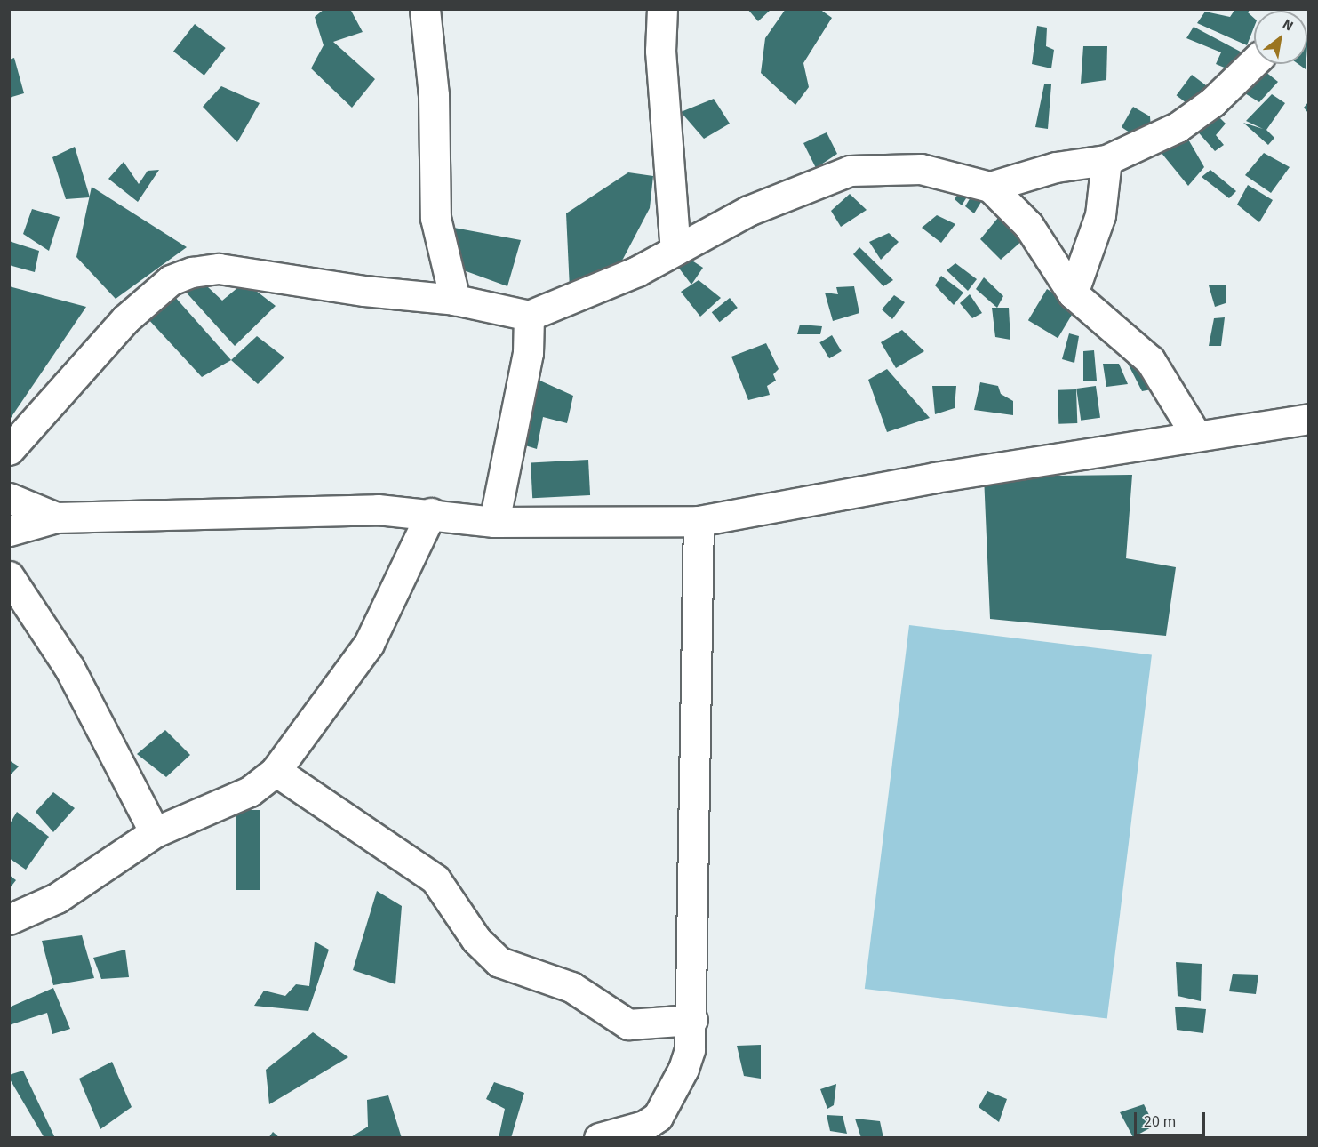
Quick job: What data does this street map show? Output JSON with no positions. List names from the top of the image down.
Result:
{
  "scale_bar": "20 m",
  "north": "top right"
}
